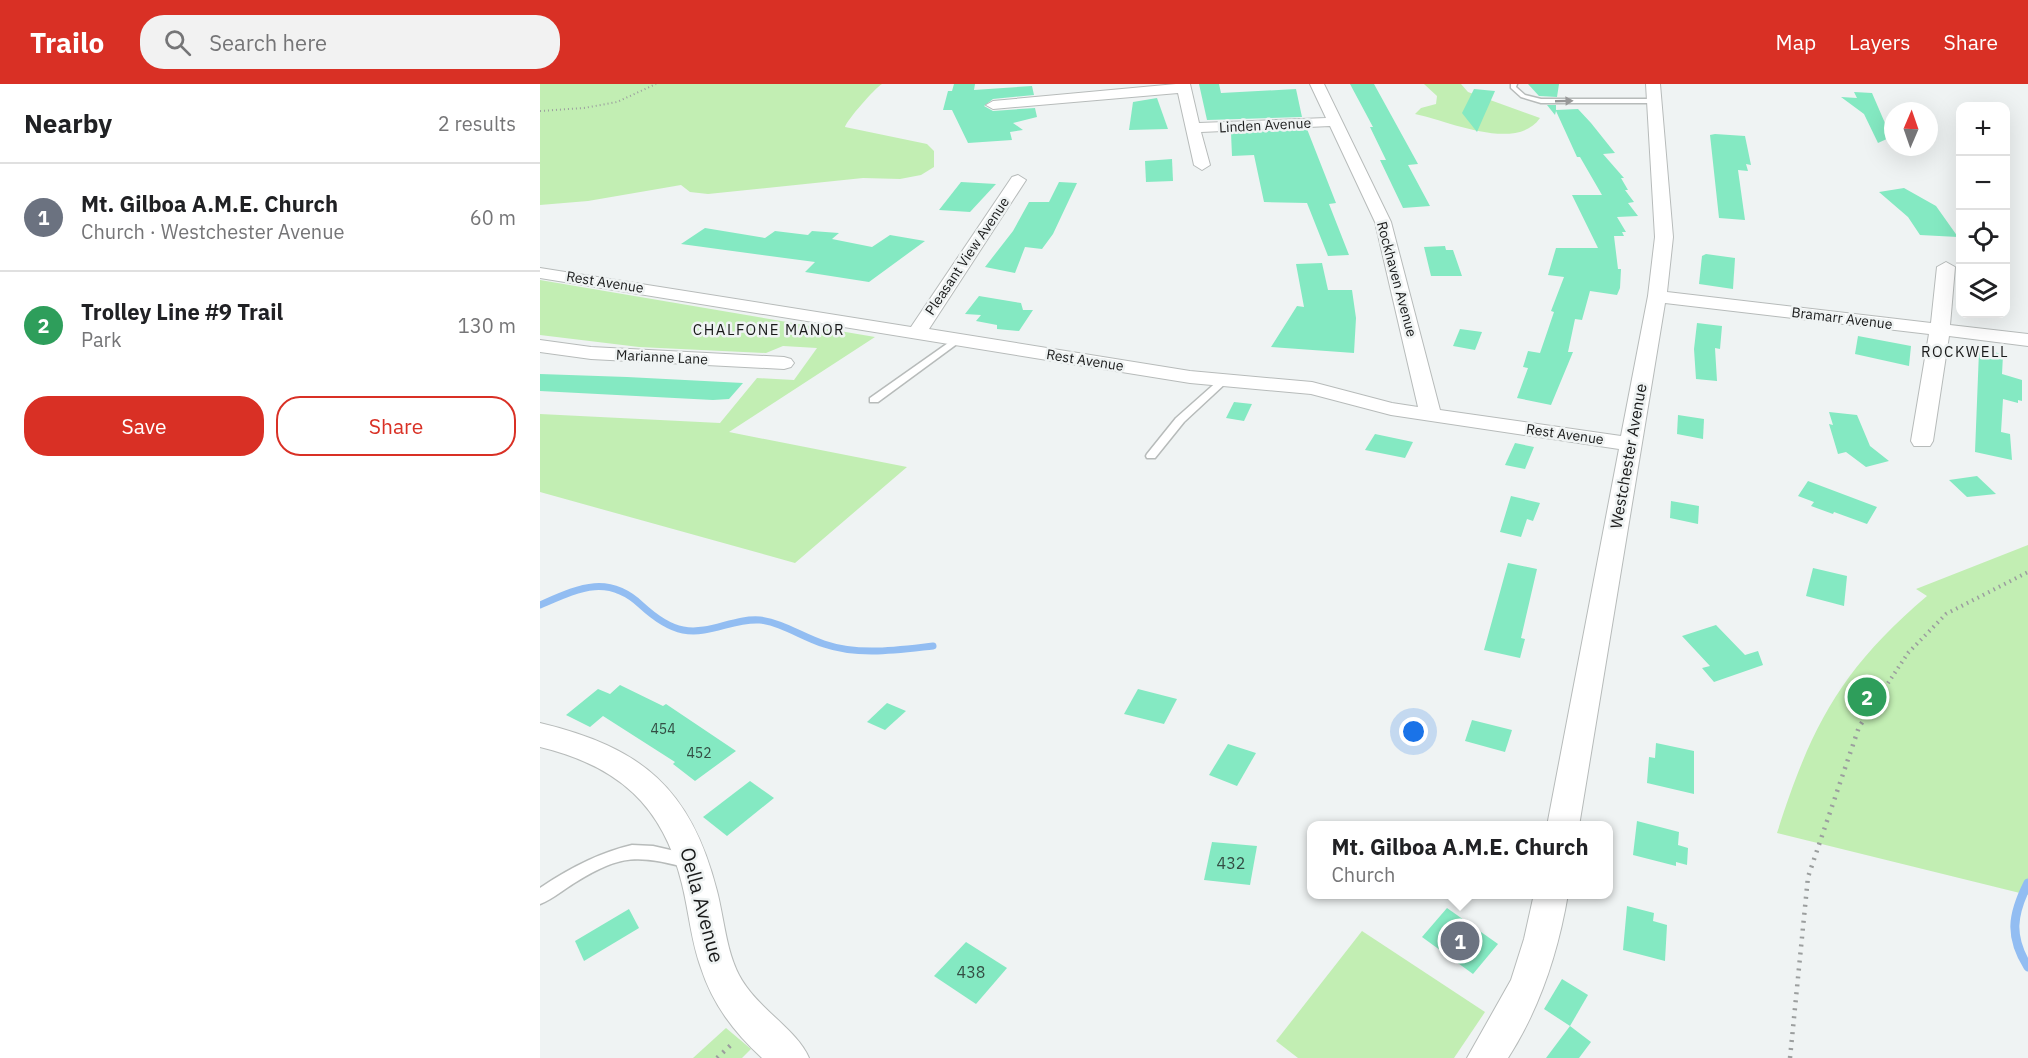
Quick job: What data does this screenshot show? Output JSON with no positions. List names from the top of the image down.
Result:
{
  "streets": {
    "street": [
      "Linden Avenue",
      "Pleasant View Avenue",
      "Rockhaven Avenue",
      "Rest Avenue",
      "Bramarr Avenue",
      "Marianne Lane",
      "Westchester Avenue",
      "Oella Avenue"
    ]
  },
  "crossings": [
    ["Linden Avenue", "Rockhaven Avenue"],
    ["Pleasant View Avenue", "Rest Avenue"],
    ["Rockhaven Avenue", "Rest Avenue"],
    ["Rest Avenue", "Westchester Avenue"],
    ["Bramarr Avenue", "Westchester Avenue"]
  ],
  "districts": ["CHALFONE MANOR", "ROCKWELL"],
  "house_numbers": [
    "454",
    "452",
    "432",
    "438"
  ],
  "north": "top",
  "page": {
    "header": "Trailo",
    "search": "Search here",
    "nav": ["Map", "Layers", "Share"],
    "heading": ["Nearby", "2 results"],
    "map_buttons": ["+", "−"],
    "list": [
      {
        "mark": "1",
        "name": "Mt. Gilboa A.M.E. Church",
        "note": "Church · Westchester Avenue",
        "value": "60 m"
      },
      {
        "mark": "2",
        "name": "Trolley Line #9 Trail",
        "note": "Park",
        "value": "130 m"
      }
    ],
    "buttons": ["Save", "Share"],
    "pins": ["2", "1"],
    "popup": ["Mt. Gilboa A.M.E. Church", "Church"]
  }
}
